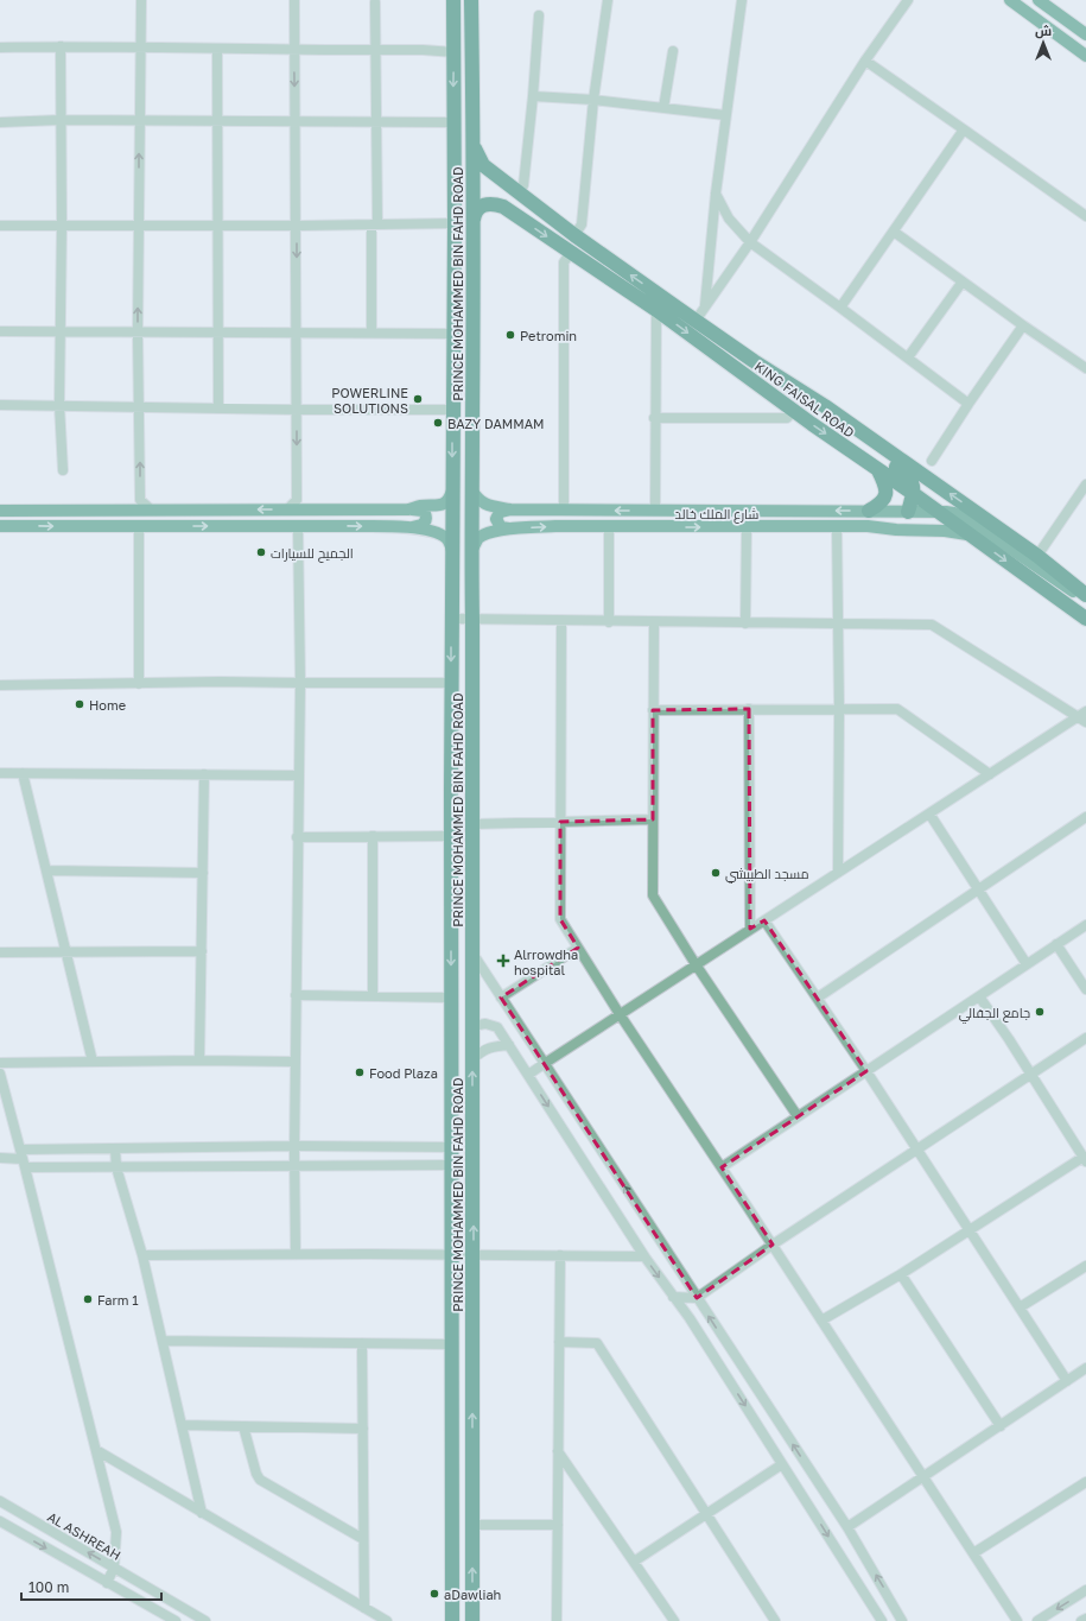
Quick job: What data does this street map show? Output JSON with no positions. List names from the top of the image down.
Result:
{
  "streets": {
    "highway": ["PRINCE MOHAMMED BIN FAHD ROAD", "KING FAISAL ROAD"],
    "main road": ["شارع الملك خالد"],
    "street": ["AL ASHREAH"]
  },
  "crossings": [
    ["PRINCE MOHAMMED BIN FAHD ROAD", "KING FAISAL ROAD"],
    ["PRINCE MOHAMMED BIN FAHD ROAD", "شارع الملك خالد"],
    ["KING FAISAL ROAD", "شارع الملك خالد"]
  ],
  "places": {
    "other": [
      "Petromin",
      "POWERLINE SOLUTIONS",
      "BAZY DAMMAM",
      "الجميح للسيارات",
      "Home",
      "مسجد الطبيشي",
      "جامع الجفالي",
      "Food Plaza",
      "Farm 1",
      "aDawliah"
    ],
    "health": ["Alrrowdha hospital"]
  },
  "scale_bar": "100 m",
  "north": "top"
}
